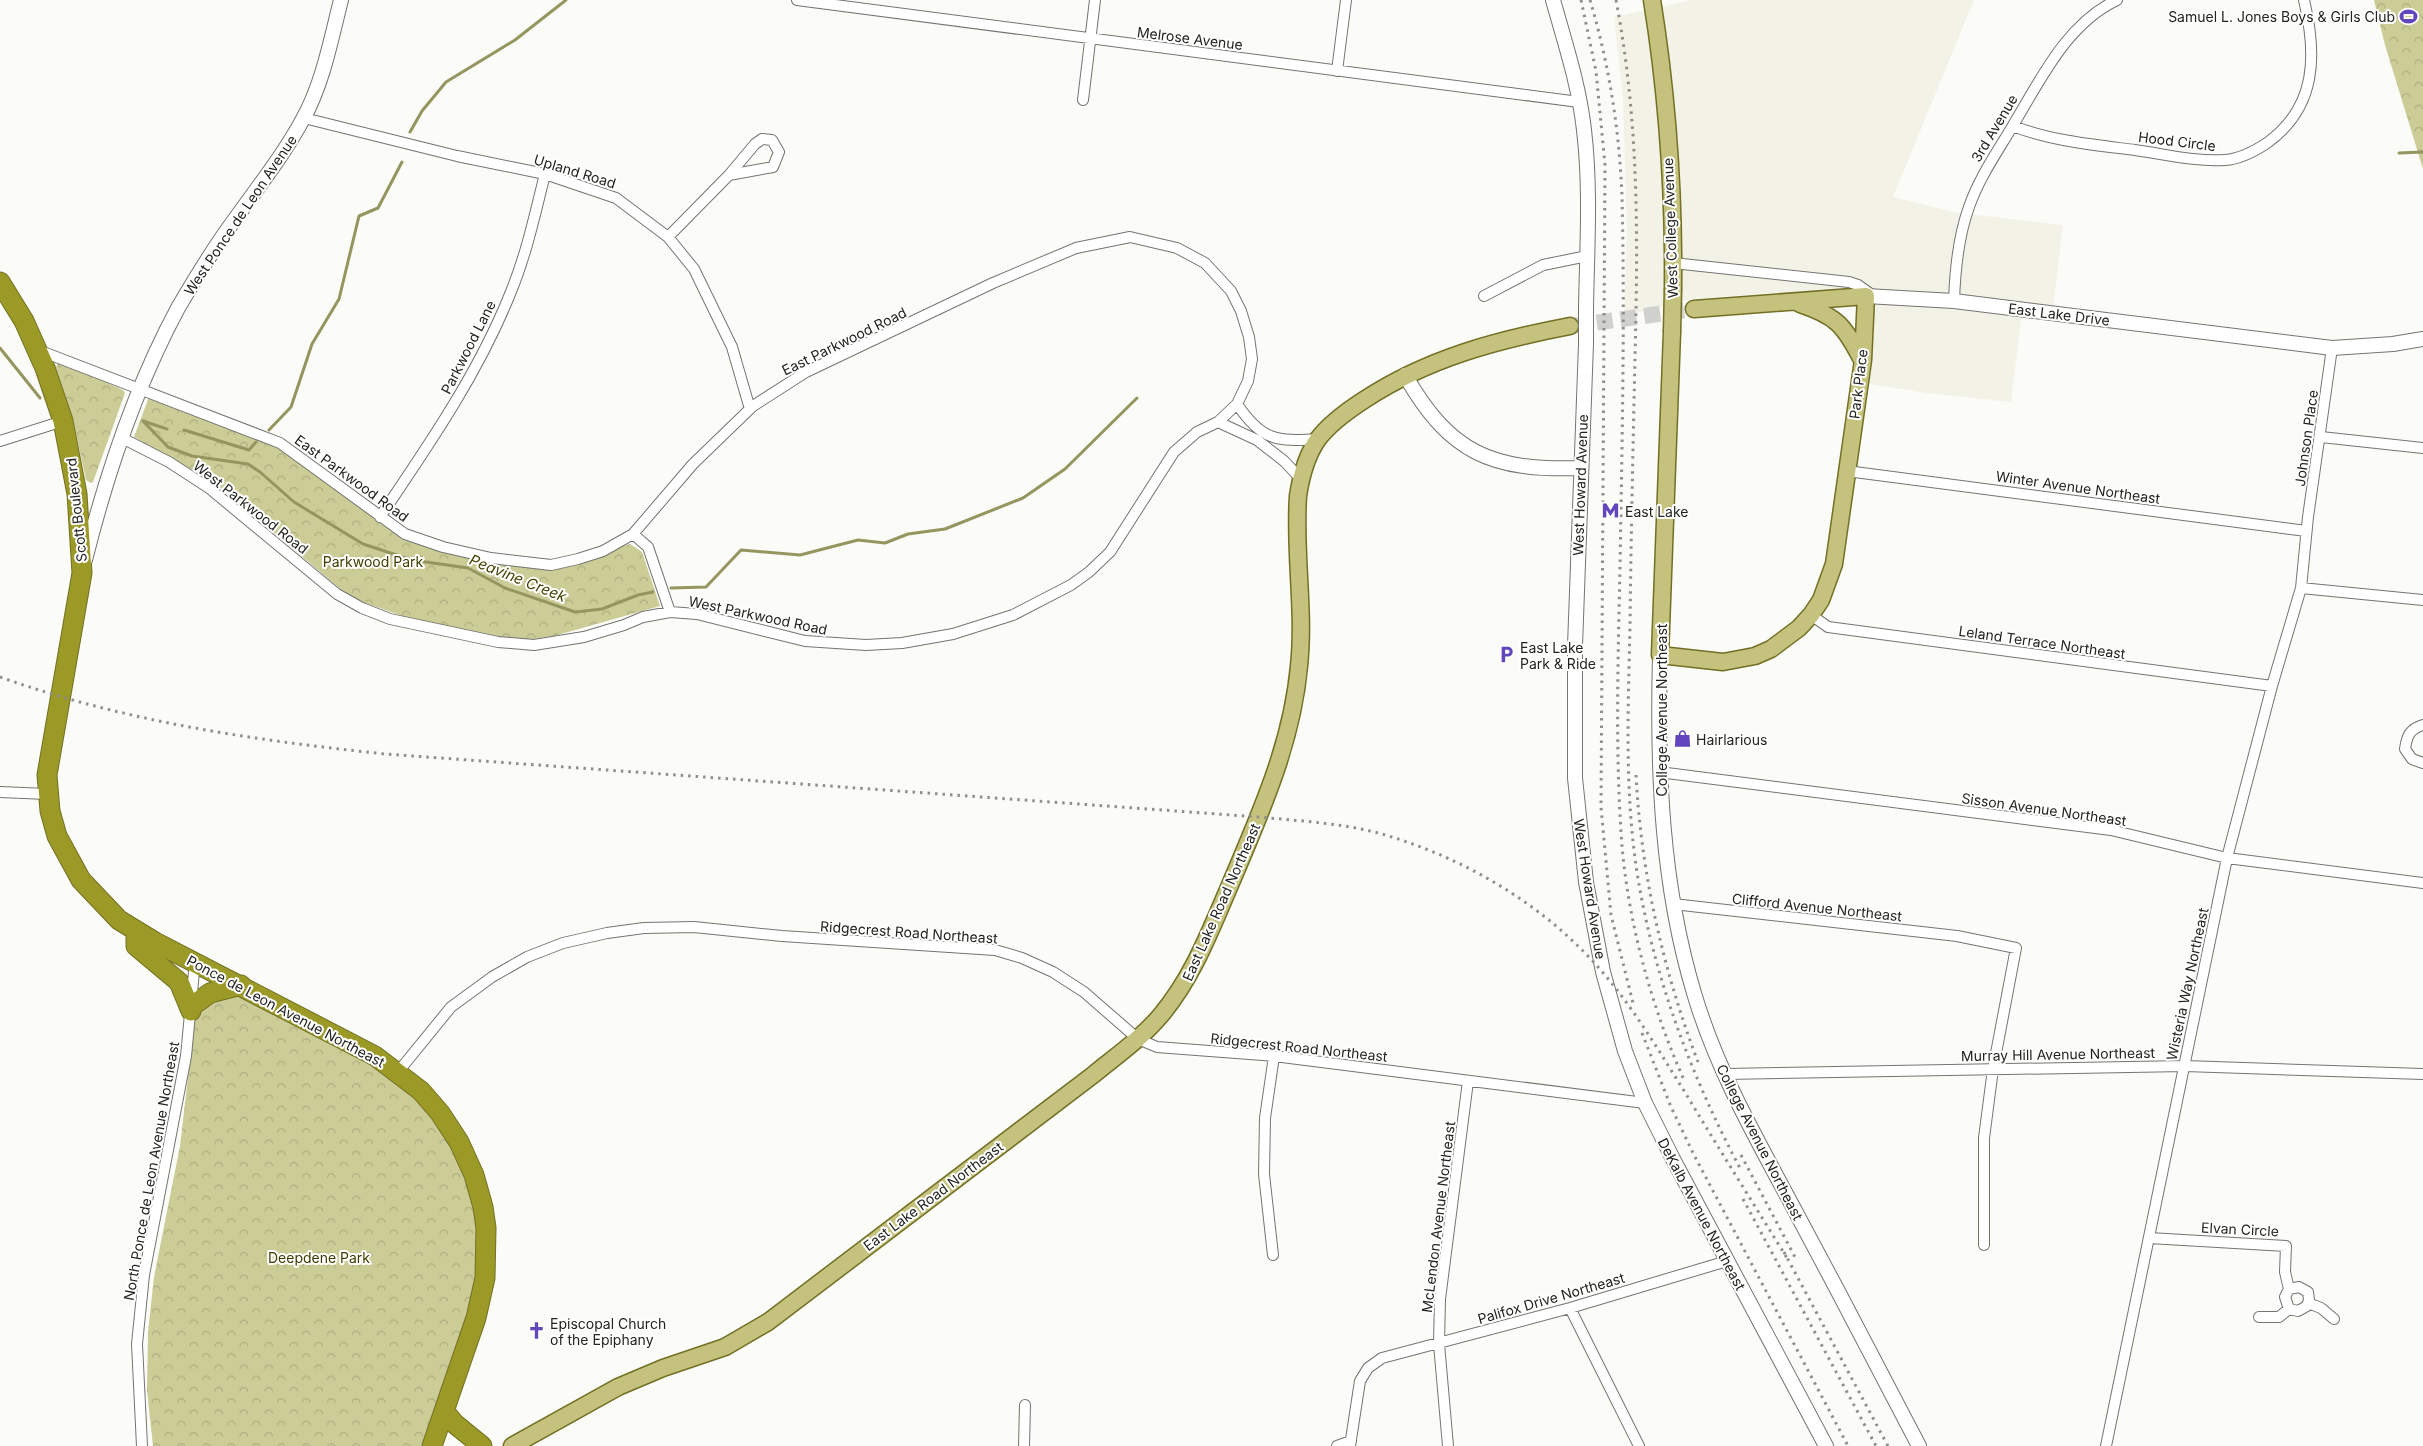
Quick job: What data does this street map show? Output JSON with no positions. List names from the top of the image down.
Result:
{
  "streets": {
    "highway": ["West Ponce de Leon Avenue", "Scott Boulevard", "Ponce de Leon Avenue Northeast"],
    "main road": [
      "West College Avenue",
      "East Lake Drive",
      "Park Place",
      "West Howard Avenue",
      "College Avenue Northeast",
      "East Lake Road Northeast",
      "DeKalb Avenue Northeast"
    ],
    "street": [
      "Melrose Avenue",
      "3rd Avenue",
      "Hood Circle",
      "Upland Road",
      "East Parkwood Road",
      "Parkwood Lane",
      "Johnson Place",
      "Winter Avenue Northeast",
      "West Parkwood Road",
      "Leland Terrace Northeast",
      "Sisson Avenue Northeast",
      "Clifford Avenue Northeast",
      "Ridgecrest Road Northeast",
      "Wisteria Way Northeast",
      "Murray Hill Avenue Northeast",
      "North Ponce de Leon Avenue Northeast",
      "McLendon Avenue Northeast",
      "Elvan Circle",
      "Palifox Drive Northeast"
    ]
  },
  "crossings": [
    ["Melrose Avenue", "West Howard Avenue"],
    ["3rd Avenue", "Hood Circle"],
    ["3rd Avenue", "East Lake Drive"],
    ["Upland Road", "West Ponce de Leon Avenue"],
    ["Upland Road", "East Parkwood Road"],
    ["Upland Road", "Parkwood Lane"],
    ["West Ponce de Leon Avenue", "East Parkwood Road"],
    ["West Ponce de Leon Avenue", "West Parkwood Road"],
    ["West Ponce de Leon Avenue", "Scott Boulevard"],
    ["West Ponce de Leon Avenue", "Ponce de Leon Avenue Northeast"],
    ["West College Avenue", "College Avenue Northeast"],
    ["East Lake Drive", "Park Place"],
    ["East Lake Drive", "Johnson Place"],
    ["East Parkwood Road", "Parkwood Lane"],
    ["East Parkwood Road", "West Parkwood Road"],
    ["East Parkwood Road", "Scott Boulevard"],
    ["Park Place", "Winter Avenue Northeast"],
    ["Park Place", "Leland Terrace Northeast"],
    ["Park Place", "College Avenue Northeast"],
    ["Johnson Place", "Winter Avenue Northeast"],
    ["Johnson Place", "Wisteria Way Northeast"],
    ["West Howard Avenue", "DeKalb Avenue Northeast"],
    ["Winter Avenue Northeast", "Wisteria Way Northeast"],
    ["Leland Terrace Northeast", "Wisteria Way Northeast"],
    ["College Avenue Northeast", "Sisson Avenue Northeast"],
    ["College Avenue Northeast", "Clifford Avenue Northeast"],
    ["College Avenue Northeast", "Murray Hill Avenue Northeast"],
    ["Sisson Avenue Northeast", "Wisteria Way Northeast"],
    ["East Lake Road Northeast", "Ridgecrest Road Northeast"],
    ["Clifford Avenue Northeast", "Murray Hill Avenue Northeast"],
    ["Ridgecrest Road Northeast", "Ponce de Leon Avenue Northeast"],
    ["Ridgecrest Road Northeast", "DeKalb Avenue Northeast"],
    ["Ridgecrest Road Northeast", "McLendon Avenue Northeast"],
    ["Wisteria Way Northeast", "Murray Hill Avenue Northeast"],
    ["Wisteria Way Northeast", "Elvan Circle"],
    ["Ponce de Leon Avenue Northeast", "North Ponce de Leon Avenue Northeast"],
    ["DeKalb Avenue Northeast", "Palifox Drive Northeast"],
    ["McLendon Avenue Northeast", "Palifox Drive Northeast"]
  ],
  "water": ["Peavine Creek"],
  "parks": ["Parkwood Park", "Deepdene Park"],
  "places": {
    "sports": ["Samuel L. Jones Boys & Girls Club"],
    "metro station": ["East Lake"],
    "parking": ["East Lake Park & Ride"],
    "shop": ["Hairlarious"],
    "church": ["Episcopal Church of the Epiphany"]
  }
}
